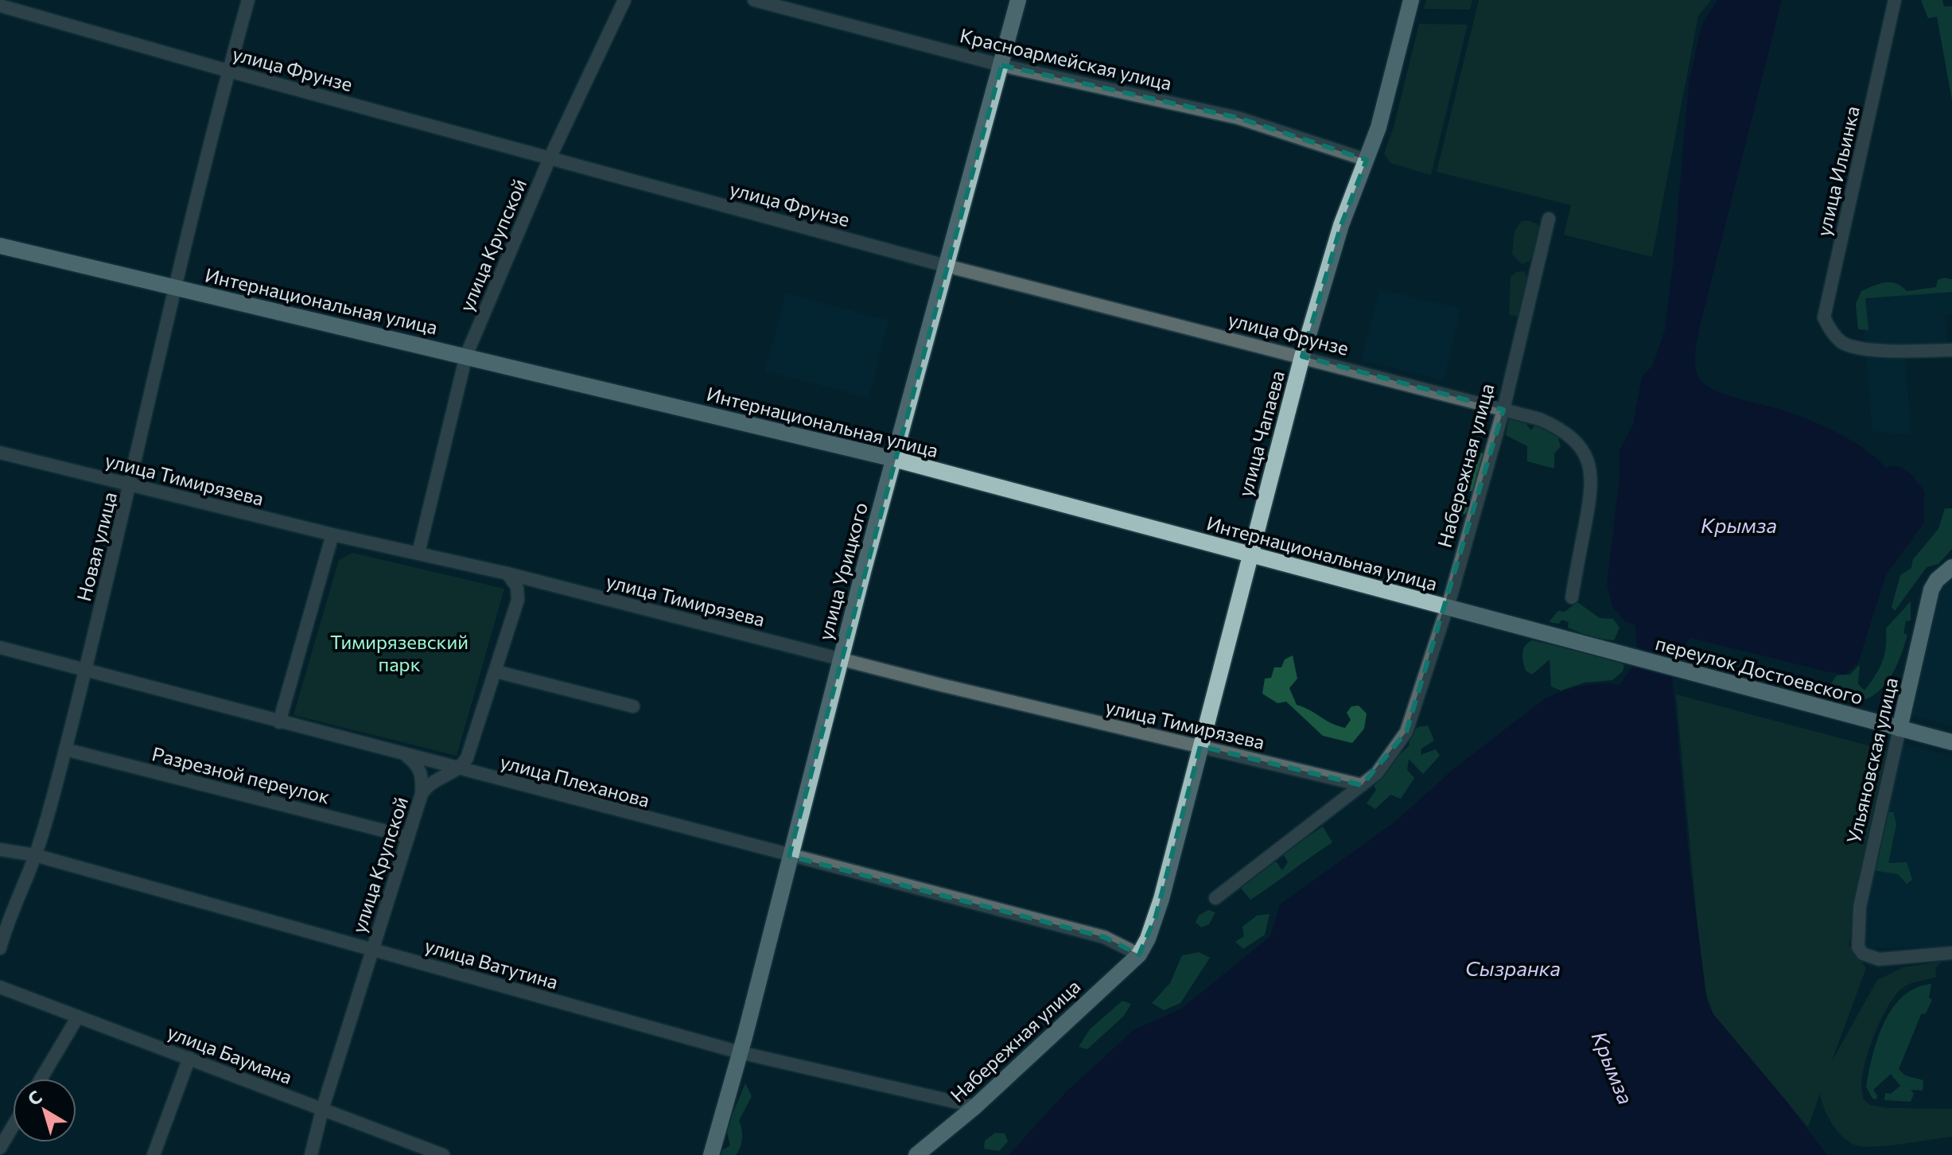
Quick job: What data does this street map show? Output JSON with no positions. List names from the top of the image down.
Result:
{
  "streets": {
    "main road": [
      "Интернациональная улица",
      "улица Чапаева",
      "Набережная улица",
      "улица Урицкого",
      "переулок Достоевского",
      "Ульяновская улица"
    ],
    "street": [
      "Красноармейская улица",
      "улица Фрунзе",
      "улица Ильинка",
      "улица Крупской",
      "улица Тимирязева",
      "Новая улица",
      "Разрезной переулок",
      "улица Плеханова",
      "улица Ватутина",
      "улица Баумана"
    ]
  },
  "crossings": [
    ["Красноармейская улица", "улица Чапаева"],
    ["Красноармейская улица", "улица Урицкого"],
    ["улица Фрунзе", "улица Крупской"],
    ["улица Фрунзе", "улица Чапаева"],
    ["улица Фрунзе", "Набережная улица"],
    ["улица Фрунзе", "Новая улица"],
    ["улица Фрунзе", "улица Урицкого"],
    ["улица Крупской", "Интернациональная улица"],
    ["улица Крупской", "улица Тимирязева"],
    ["улица Крупской", "Разрезной переулок"],
    ["улица Крупской", "улица Плеханова"],
    ["улица Крупской", "улица Ватутина"],
    ["улица Крупской", "улица Баумана"],
    ["Интернациональная улица", "улица Чапаева"],
    ["Интернациональная улица", "Набережная улица"],
    ["Интернациональная улица", "Новая улица"],
    ["Интернациональная улица", "улица Урицкого"],
    ["Интернациональная улица", "переулок Достоевского"],
    ["улица Чапаева", "Набережная улица"],
    ["улица Чапаева", "улица Тимирязева"],
    ["улица Чапаева", "улица Плеханова"],
    ["Набережная улица", "улица Тимирязева"],
    ["Набережная улица", "улица Плеханова"],
    ["Набережная улица", "улица Ватутина"],
    ["улица Тимирязева", "Новая улица"],
    ["улица Тимирязева", "улица Урицкого"],
    ["Новая улица", "Разрезной переулок"],
    ["Новая улица", "улица Плеханова"],
    ["Новая улица", "улица Ватутина"],
    ["улица Урицкого", "улица Плеханова"],
    ["улица Урицкого", "улица Ватутина"],
    ["переулок Достоевского", "Ульяновская улица"]
  ],
  "water": ["Крымза", "Сызранка"],
  "parks": ["Тимирязевский парк"],
  "north": "top left"
}
